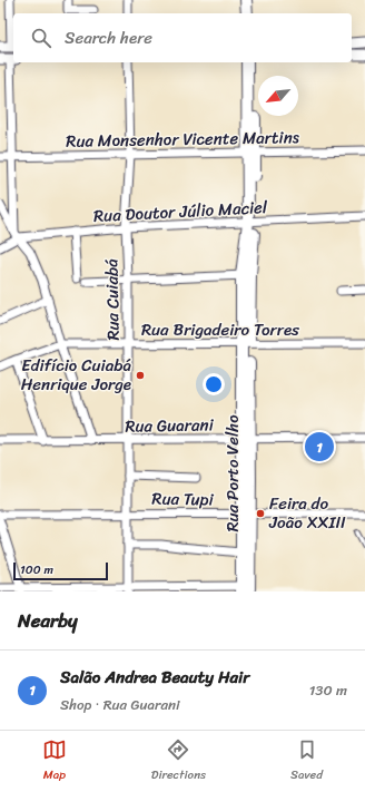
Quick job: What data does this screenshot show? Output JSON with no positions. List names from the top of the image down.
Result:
{
  "streets": {
    "main road": ["Rua Porto Velho"],
    "street": [
      "Rua Monsenhor Vicente Martins",
      "Rua Doutor Júlio Maciel",
      "Rua Cuiabá",
      "Rua Brigadeiro Torres",
      "Rua Guarani",
      "Rua Tupi"
    ]
  },
  "crossings": [
    ["Rua Monsenhor Vicente Martins", "Rua Cuiabá"],
    ["Rua Monsenhor Vicente Martins", "Rua Porto Velho"],
    ["Rua Doutor Júlio Maciel", "Rua Cuiabá"],
    ["Rua Doutor Júlio Maciel", "Rua Porto Velho"],
    ["Rua Cuiabá", "Rua Brigadeiro Torres"],
    ["Rua Cuiabá", "Rua Guarani"],
    ["Rua Cuiabá", "Rua Porto Velho"],
    ["Rua Cuiabá", "Rua Tupi"],
    ["Rua Brigadeiro Torres", "Rua Porto Velho"],
    ["Rua Guarani", "Rua Porto Velho"],
    ["Rua Porto Velho", "Rua Tupi"]
  ],
  "places": ["Edifício Cuiabá Henrique Jorge", "Feira do João XXIII"],
  "scale_bar": "100 m",
  "north": "bottom left",
  "page": {
    "search": "Search here",
    "pins": "1",
    "scale": "100 m",
    "heading": "Nearby",
    "list": [
      {
        "mark": "1",
        "name": "Salão Andrea Beauty Hair",
        "note": "Shop · Rua Guarani",
        "value": "130 m"
      }
    ],
    "nav": ["Map", "Directions", "Saved"]
  }
}
